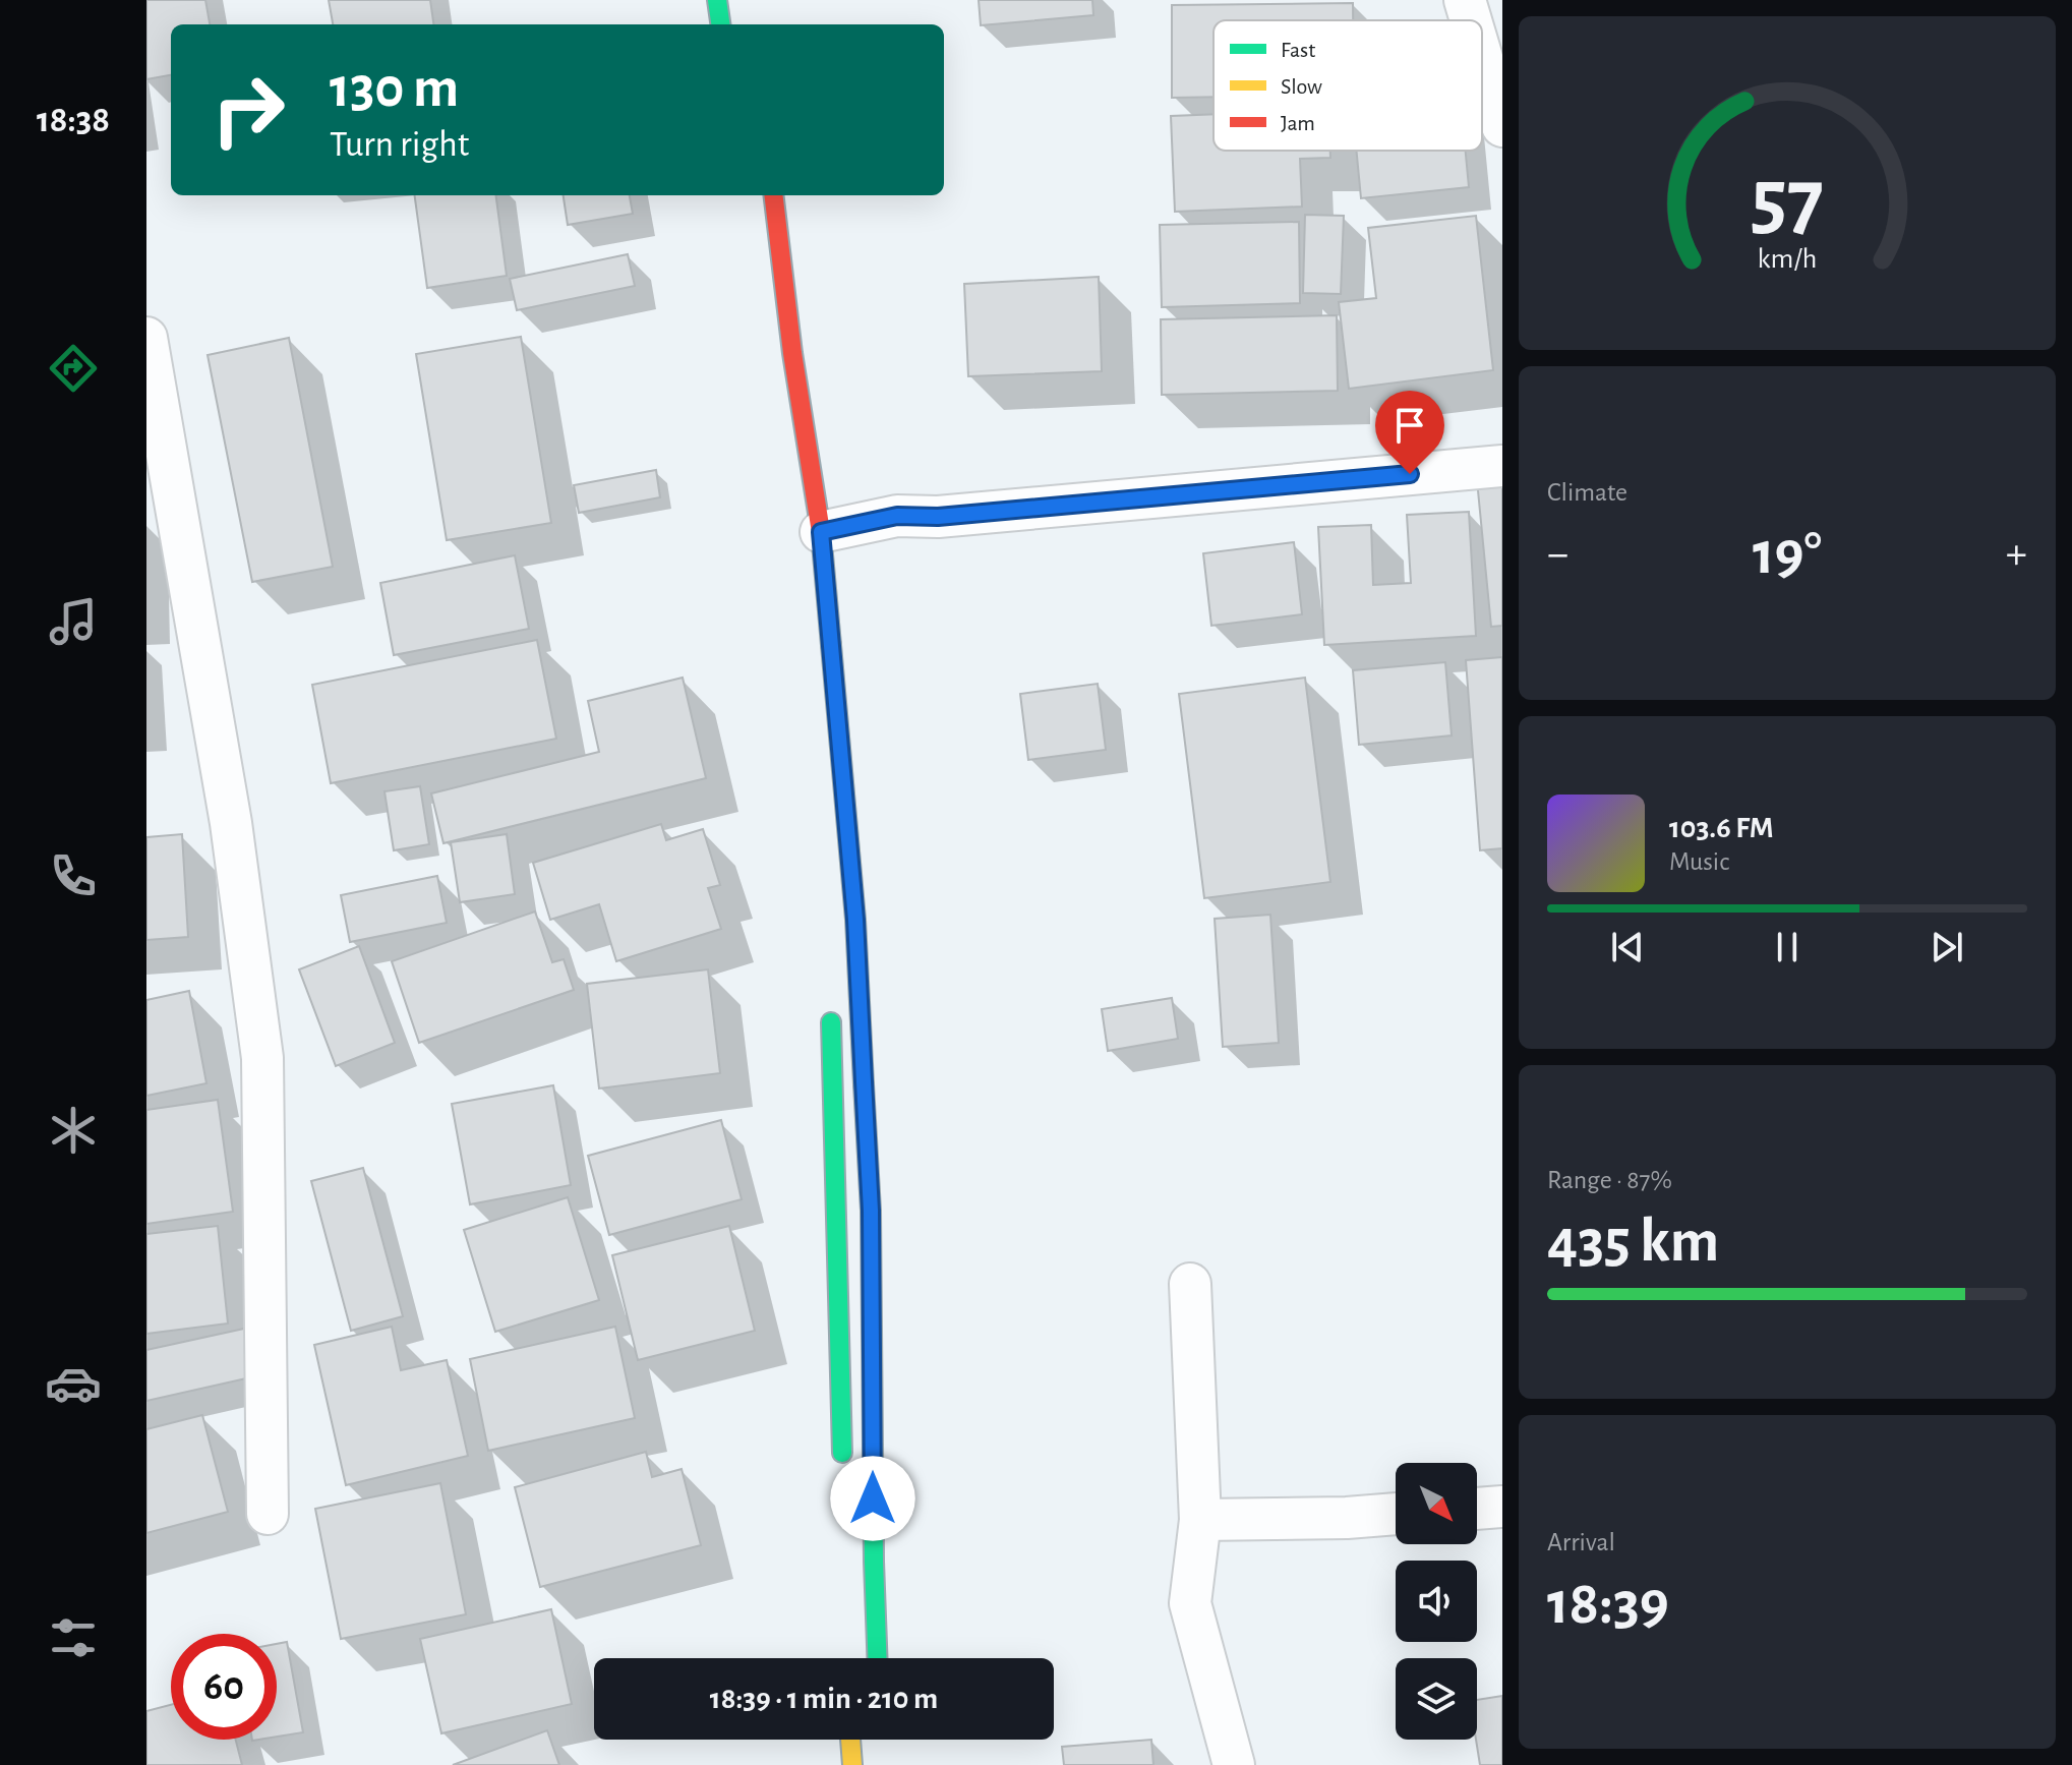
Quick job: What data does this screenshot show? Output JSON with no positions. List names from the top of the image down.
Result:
{
  "legend": ["Fast", "Slow", "Jam"],
  "north": "bottom right",
  "page": {
    "tabs": "18:38",
    "turn": ["130 m", "Turn right"],
    "tile": [
      "Climate",
      ["Range · 87%", "435 km"],
      ["Arrival", "18:39"]
    ],
    "heat": ["−", "19°", "+"],
    "song": ["103.6 FM", "Music"],
    "limit": "60",
    "trip": "18:39 · 1 min · 210 m",
    "gauge": ["57", "km/h"]
  }
}
